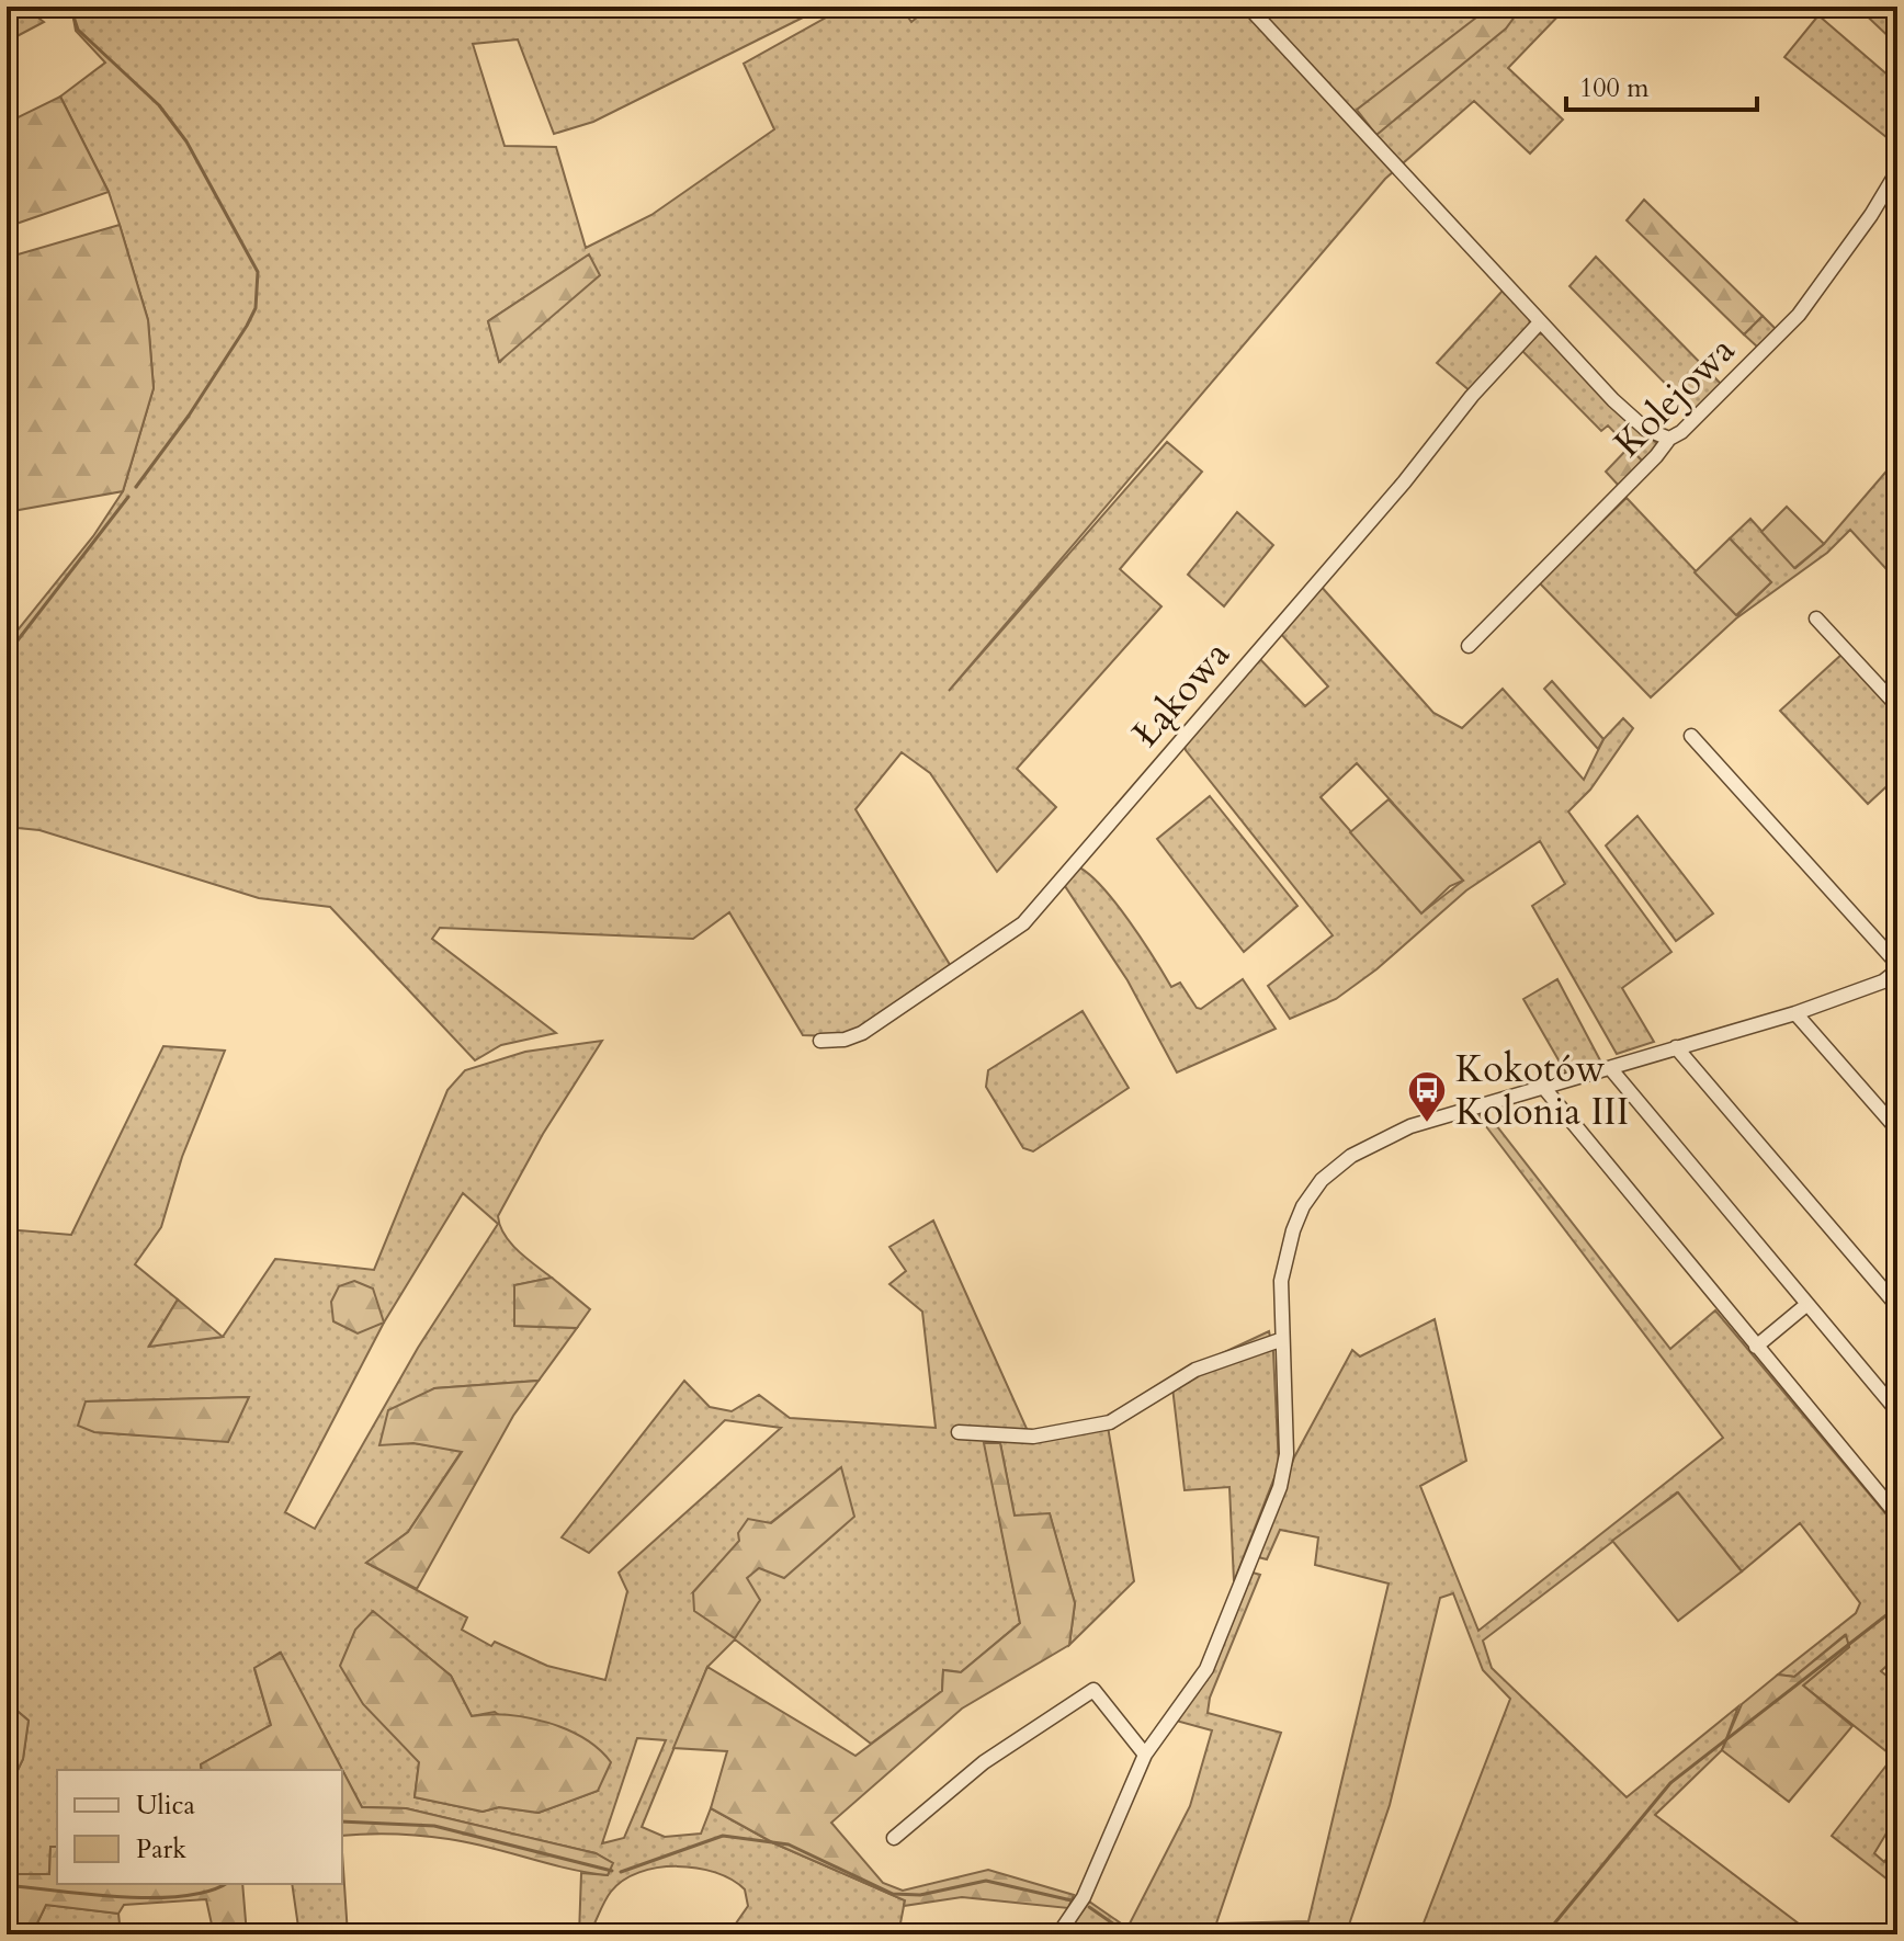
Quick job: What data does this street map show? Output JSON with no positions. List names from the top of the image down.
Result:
{
  "streets": {
    "street": ["Kolejowa", "Łąkowa"]
  },
  "places": {
    "bus stop": ["Kokotów Kolonia III"]
  },
  "legend": ["Ulica", "Park"],
  "scale_bar": "100 m"
}
